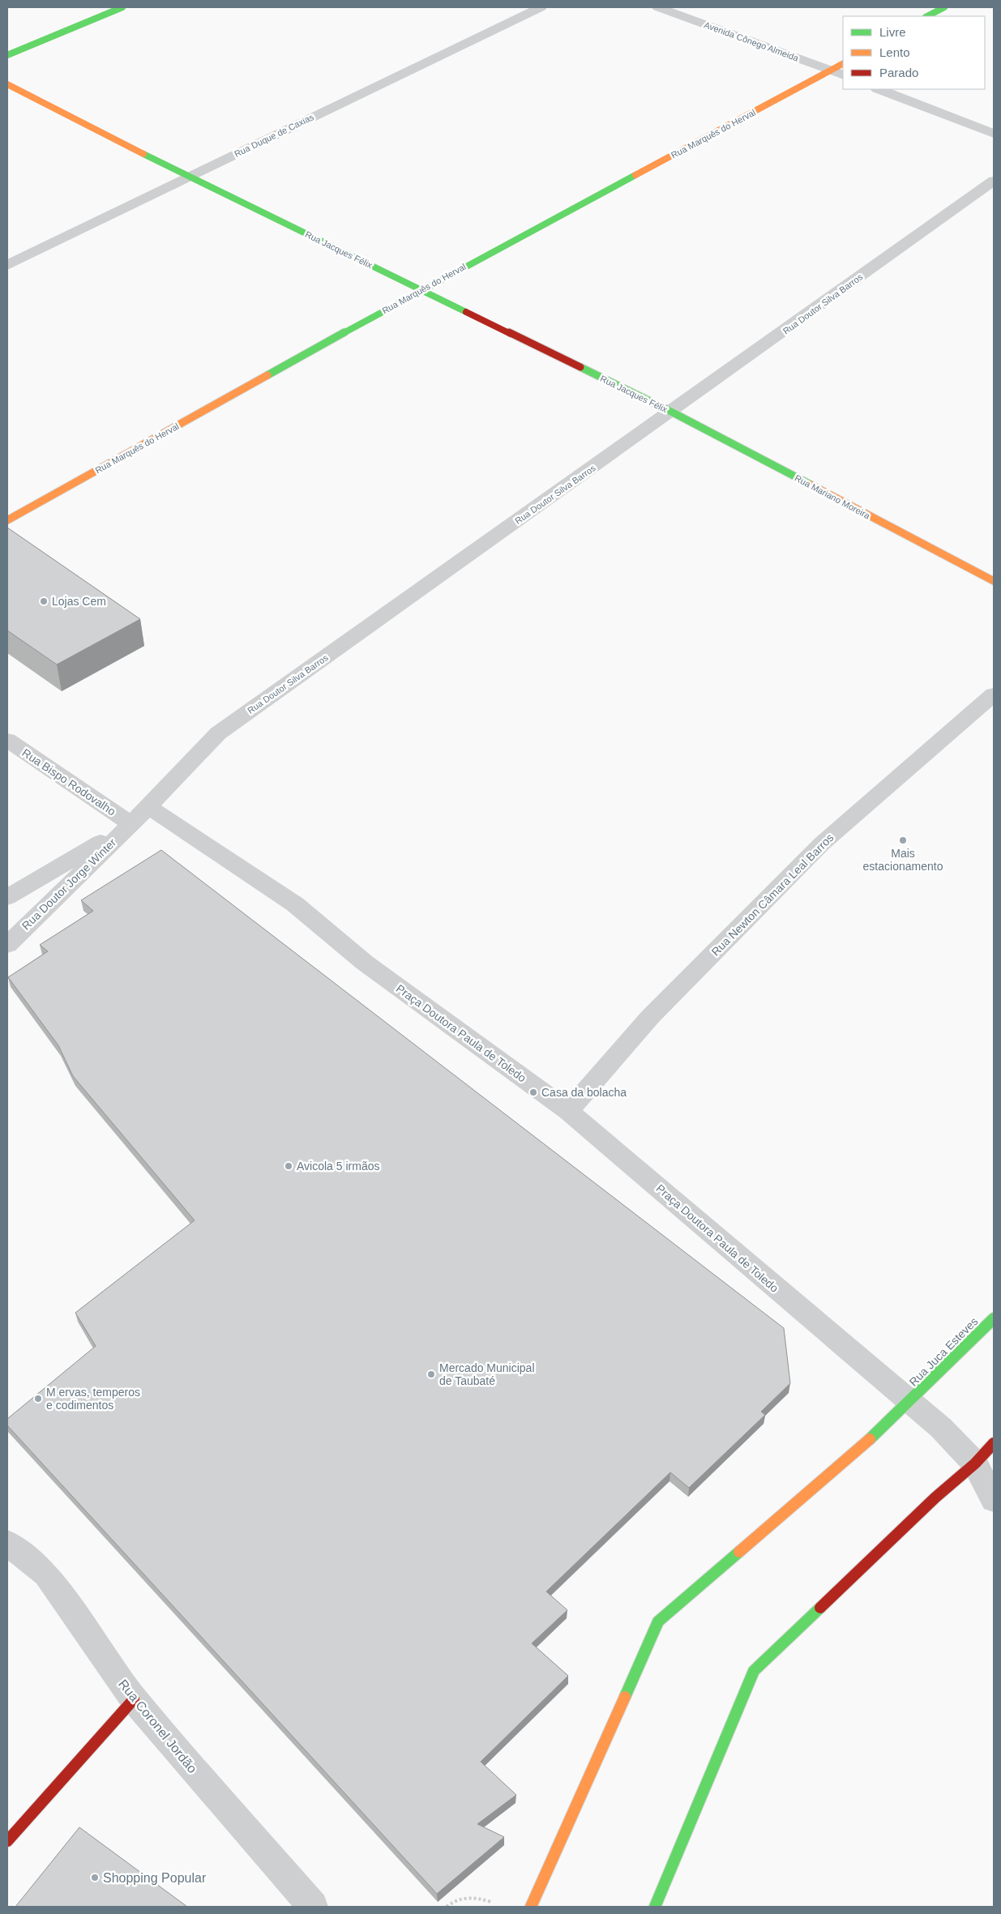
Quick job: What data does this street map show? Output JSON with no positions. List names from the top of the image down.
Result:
{
  "streets": {
    "main road": [
      "Rua Marquês do Herval",
      "Rua Jacques Félix",
      "Rua Mariano Moreira",
      "Rua Juca Esteves"
    ],
    "street": [
      "Avenida Cônego Almeida",
      "Rua Duque de Caxias",
      "Rua Doutor Silva Barros",
      "Rua Bispo Rodovalho",
      "Rua Doutor Jorge Winter",
      "Rua Newton Câmara Leal Barros",
      "Praça Doutora Paula de Toledo",
      "Rua Coronel Jordão"
    ]
  },
  "crossings": [
    ["Avenida Cônego Almeida", "Rua Marquês do Herval"],
    ["Rua Marquês do Herval", "Rua Jacques Félix"],
    ["Rua Duque de Caxias", "Rua Jacques Félix"],
    ["Rua Jacques Félix", "Rua Doutor Silva Barros"],
    ["Rua Jacques Félix", "Rua Mariano Moreira"],
    ["Rua Doutor Silva Barros", "Rua Mariano Moreira"],
    ["Rua Doutor Silva Barros", "Rua Bispo Rodovalho"],
    ["Rua Doutor Silva Barros", "Rua Doutor Jorge Winter"],
    ["Rua Doutor Silva Barros", "Praça Doutora Paula de Toledo"],
    ["Rua Bispo Rodovalho", "Rua Doutor Jorge Winter"],
    ["Rua Newton Câmara Leal Barros", "Praça Doutora Paula de Toledo"],
    ["Praça Doutora Paula de Toledo", "Rua Juca Esteves"]
  ],
  "places": [
    "Lojas Cem",
    "Mais estacionamento",
    "Casa da bolacha",
    "Avicola 5 irmãos",
    "Mercado Municipal de Taubaté",
    "M ervas, temperos e codimentos",
    "Shopping Popular"
  ],
  "legend": ["Livre", "Lento", "Parado"]
}
